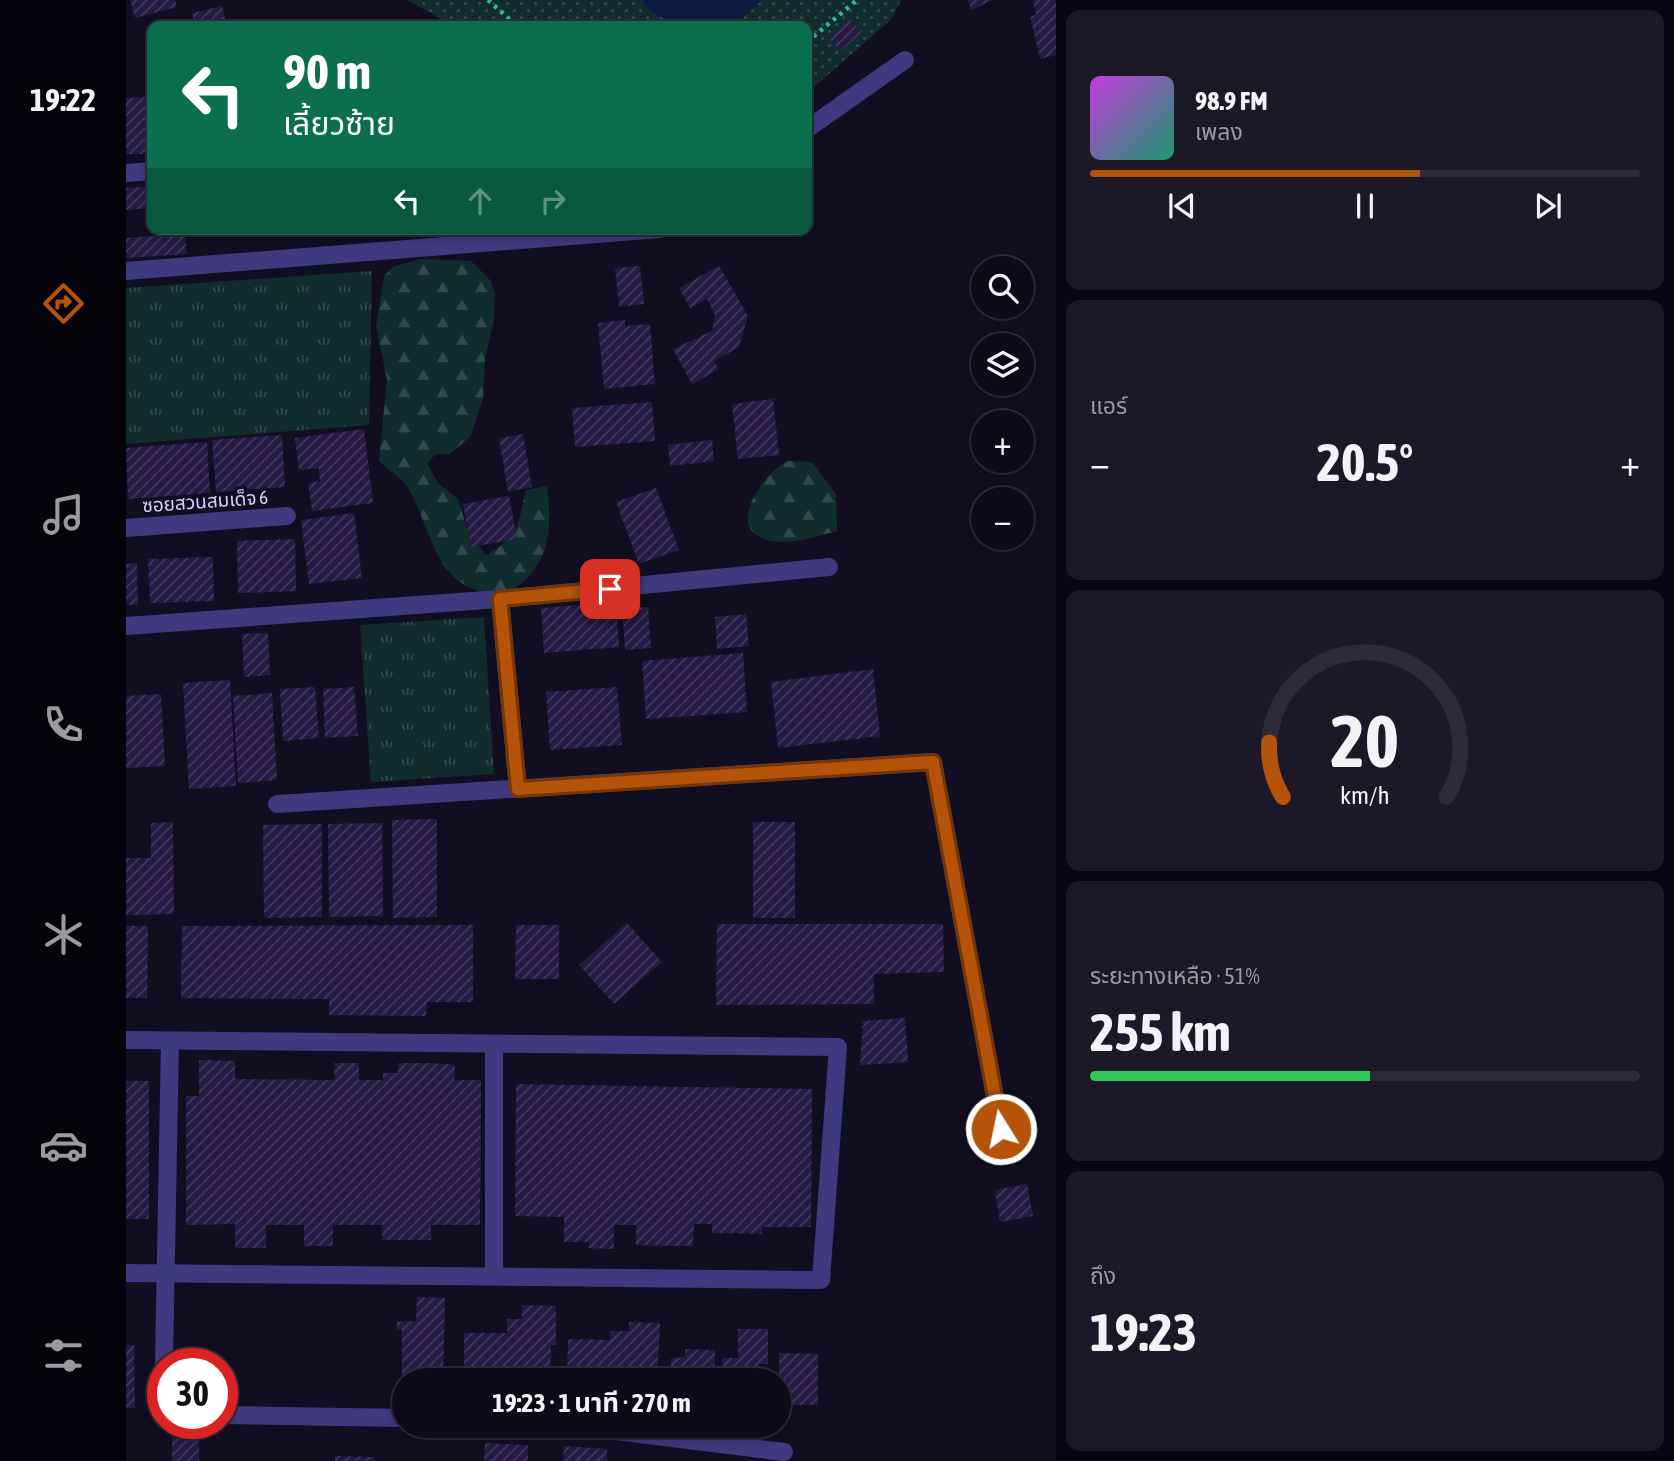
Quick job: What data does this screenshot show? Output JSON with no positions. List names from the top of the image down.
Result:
{
  "streets": {
    "street": ["ซอยสวนสมเด็จ 6"]
  },
  "page": {
    "tabs": "19:22",
    "turn": ["90 m", "เลี้ยวซ้าย"],
    "song": ["98.9 FM", "เพลง"],
    "map_buttons": ["+", "−"],
    "tile": [
      "แอร์",
      ["ระยะทางเหลือ · 51%", "255 km"],
      ["ถึง", "19:23"]
    ],
    "heat": ["−", "20.5°", "+"],
    "limit": "30",
    "trip": "19:23 · 1 นาที · 270 m",
    "gauge": ["20", "km/h"]
  }
}
